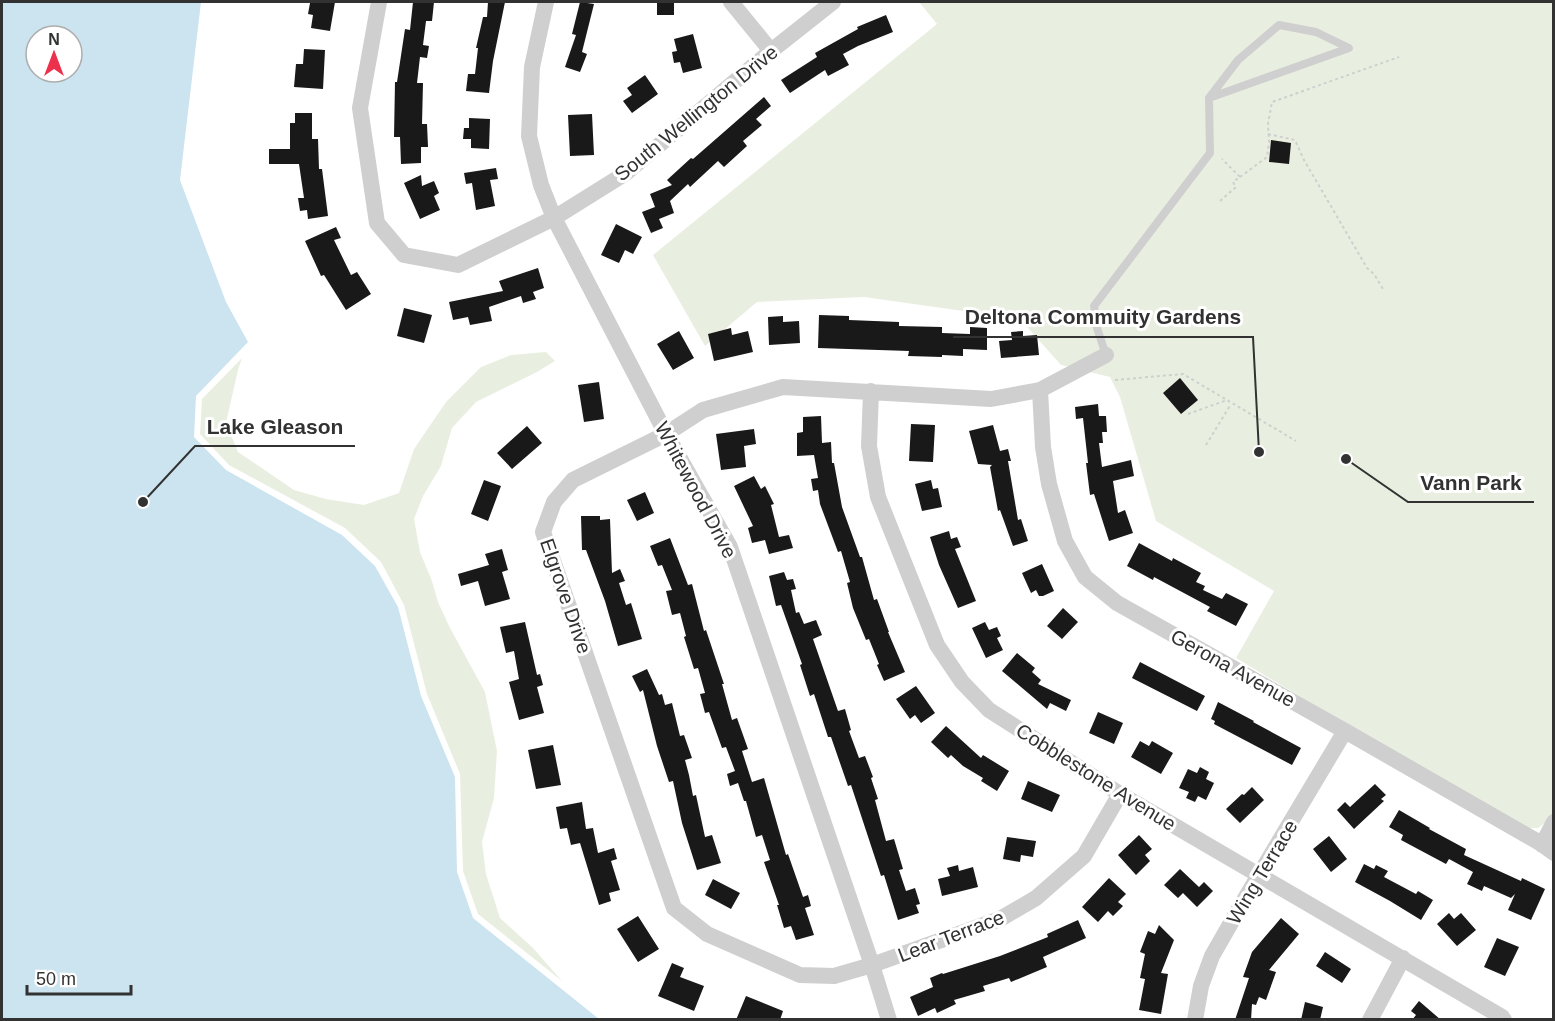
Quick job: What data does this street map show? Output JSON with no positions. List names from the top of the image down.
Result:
{
  "streets": {
    "street": [
      "South Wellington Drive",
      "Whitewood Drive",
      "Elgrove Drive",
      "Gerona Avenue",
      "Cobblestone Avenue",
      "Wing Terrace",
      "Lear Terrace"
    ]
  },
  "crossings": [
    ["South Wellington Drive", "Whitewood Drive"],
    ["Whitewood Drive", "Elgrove Drive"],
    ["Whitewood Drive", "Lear Terrace"],
    ["Elgrove Drive", "Gerona Avenue"],
    ["Elgrove Drive", "Cobblestone Avenue"],
    ["Elgrove Drive", "Lear Terrace"],
    ["Gerona Avenue", "Wing Terrace"],
    ["Cobblestone Avenue", "Wing Terrace"],
    ["Cobblestone Avenue", "Lear Terrace"]
  ],
  "places": ["Deltona Commuity Gardens", "Vann Park", "Lake Gleason"],
  "scale_bar": "50 m",
  "north": "top"
}
